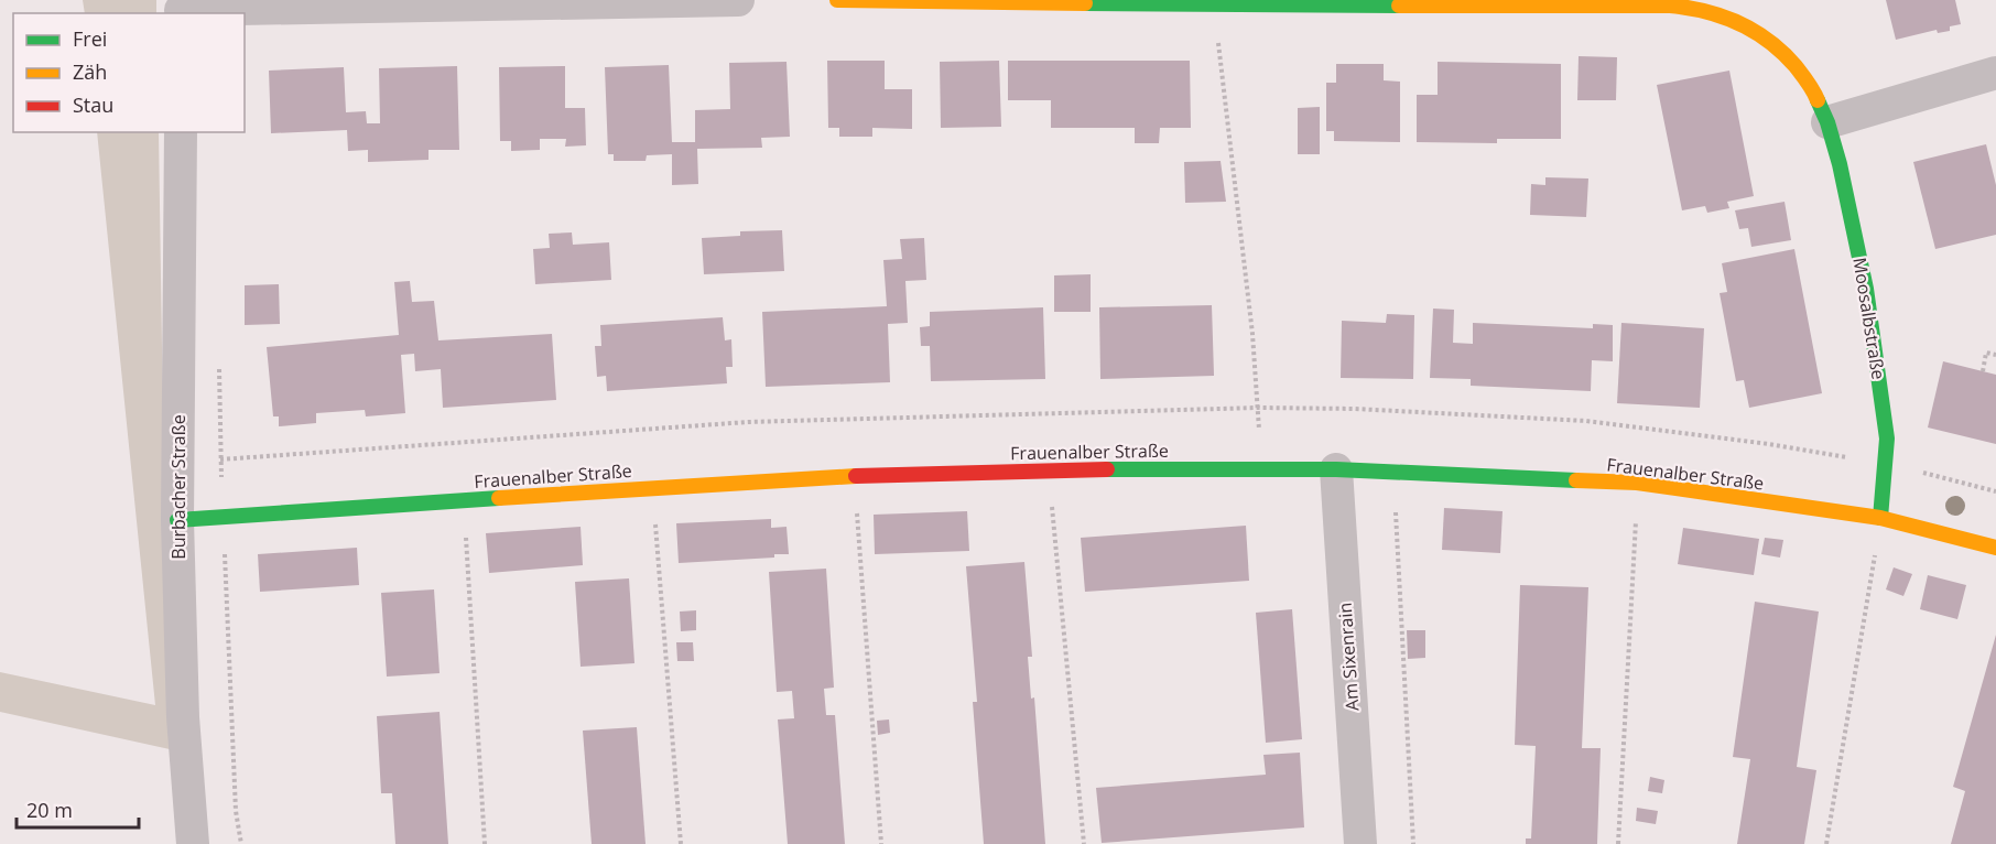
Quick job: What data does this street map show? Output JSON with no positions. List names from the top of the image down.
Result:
{
  "streets": {
    "street": [
      "Moosalbstraße",
      "Frauenalber Straße",
      "Burbacher Straße",
      "Am Sixenrain"
    ]
  },
  "crossings": [
    ["Moosalbstraße", "Frauenalber Straße"],
    ["Frauenalber Straße", "Burbacher Straße"],
    ["Frauenalber Straße", "Am Sixenrain"]
  ],
  "legend": ["Frei", "Zäh", "Stau"],
  "scale_bar": "20 m"
}
